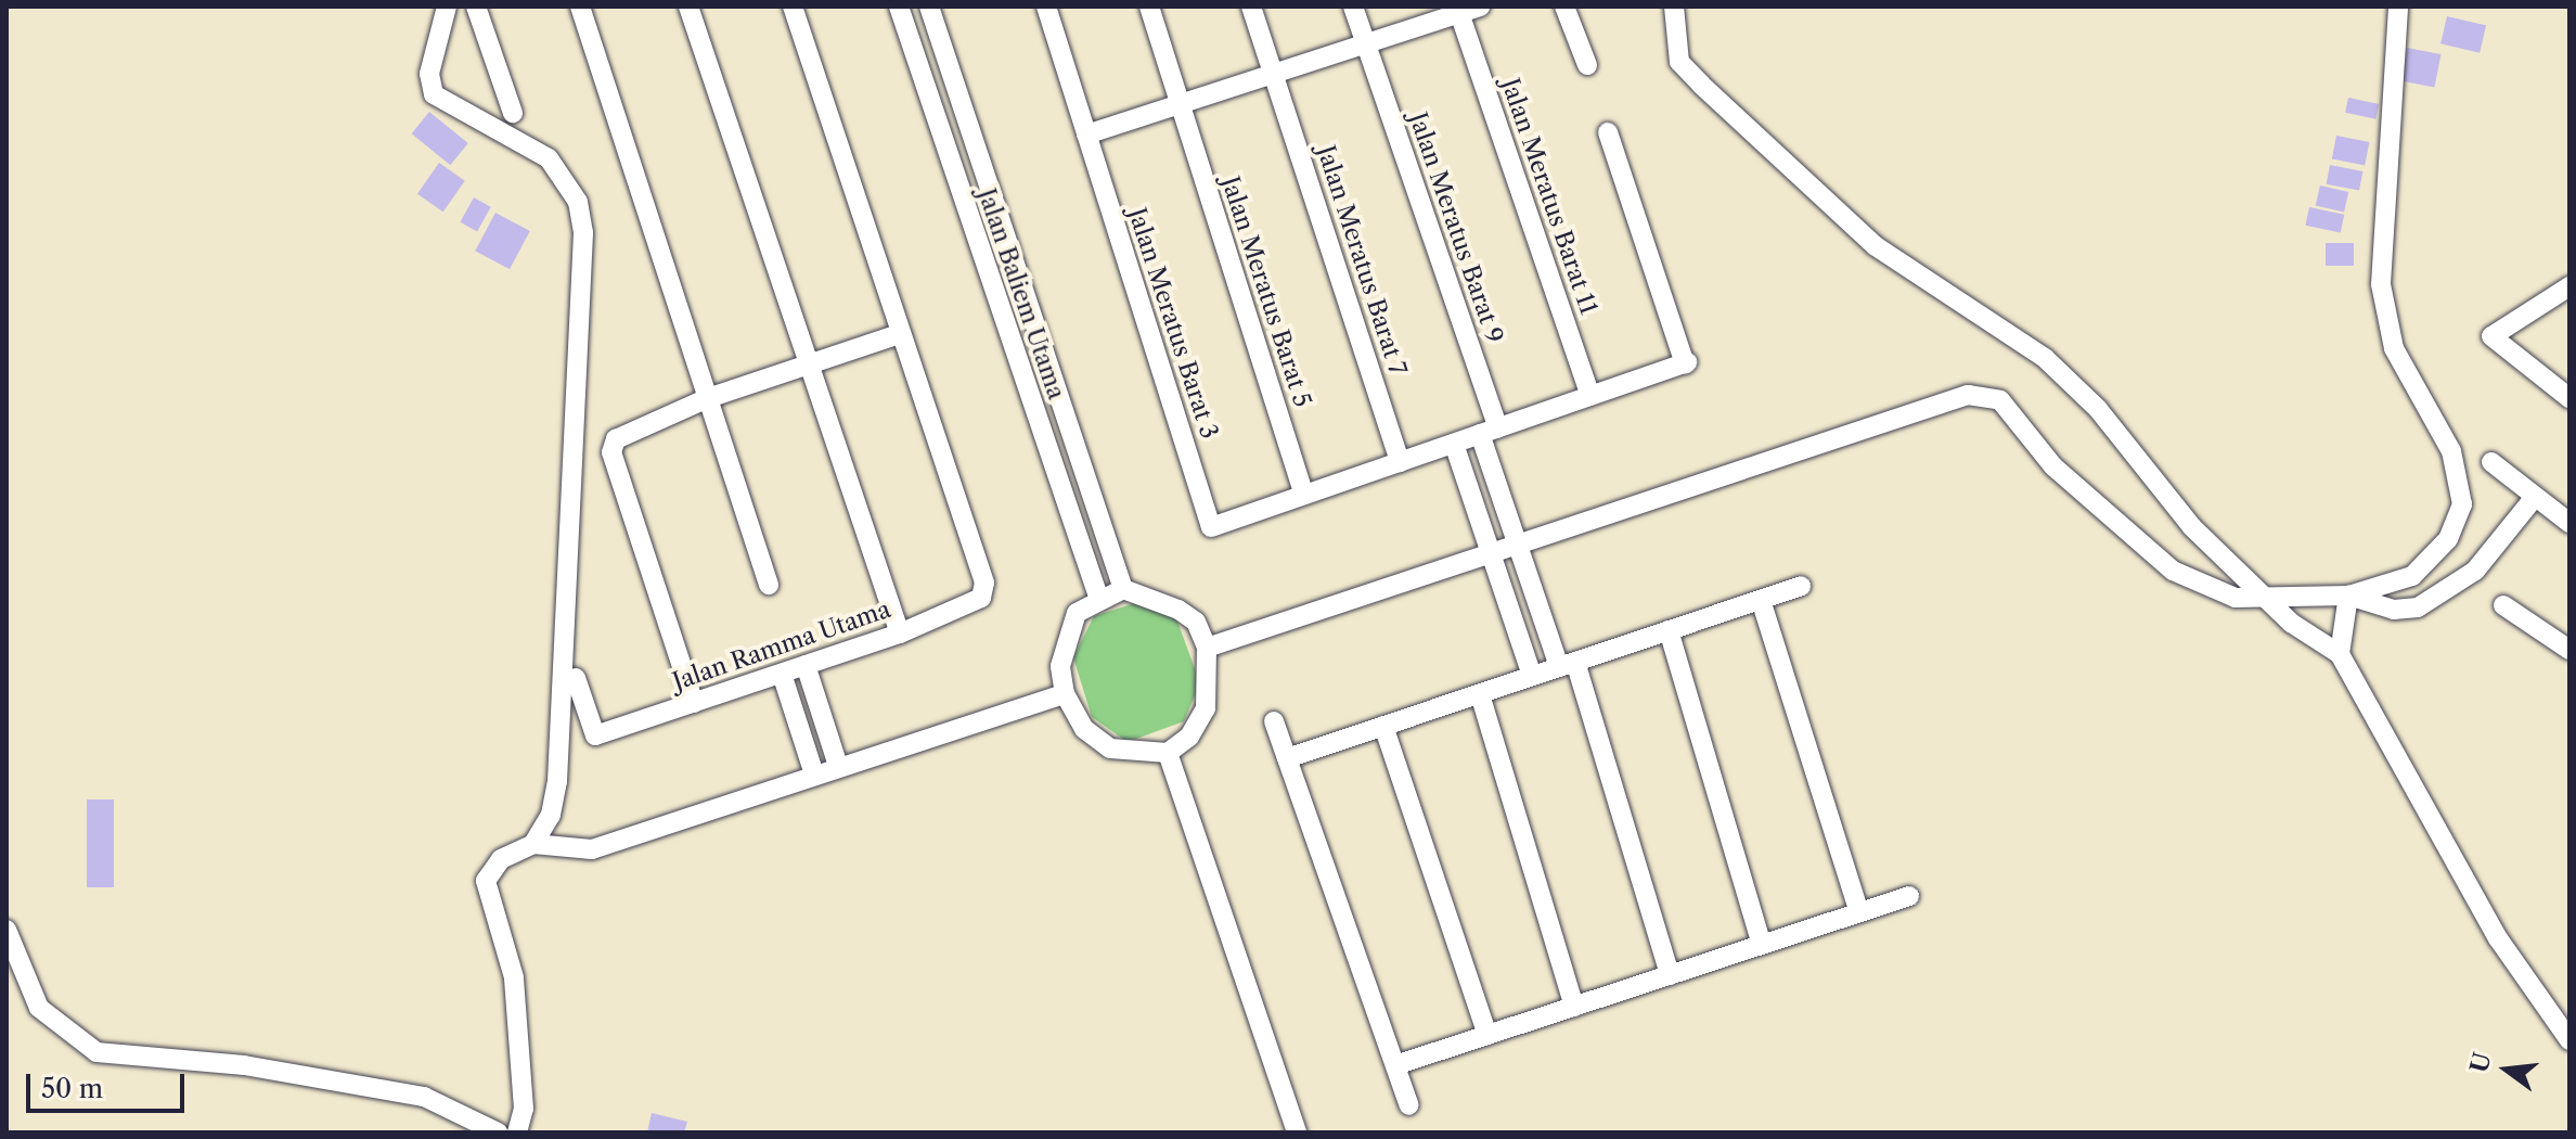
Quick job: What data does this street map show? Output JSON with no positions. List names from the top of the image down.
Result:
{
  "streets": {
    "street": [
      "Jalan Meratus Barat 11",
      "Jalan Meratus Barat 9",
      "Jalan Meratus Barat 7",
      "Jalan Meratus Barat 5",
      "Jalan Baliem Utama",
      "Jalan Meratus Barat 3",
      "Jalan Ramma Utama"
    ]
  },
  "crossings": [
    ["Jalan Meratus Barat 5", "Jalan Meratus Barat 3"]
  ],
  "scale_bar": "50 m",
  "north": "left"
}
